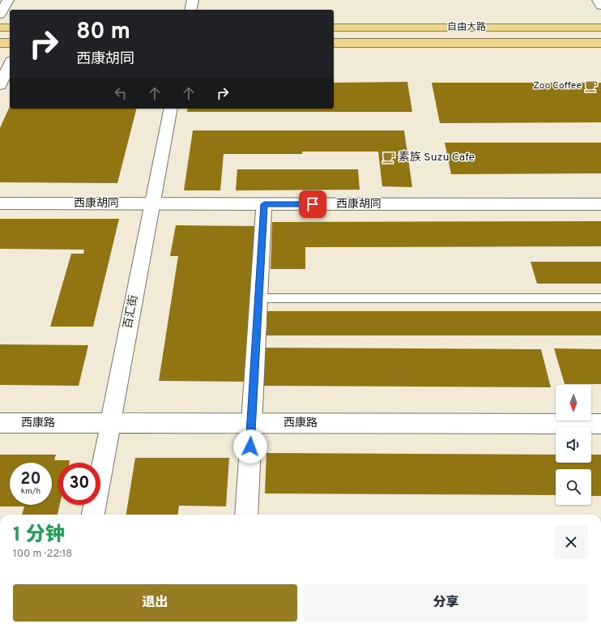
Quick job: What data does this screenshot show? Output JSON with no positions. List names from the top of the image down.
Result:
{
  "streets": {
    "main road": ["自由大路"],
    "street": ["西康胡同", "百汇街", "西康路"]
  },
  "crossings": [
    ["西康胡同", "百汇街"],
    ["百汇街", "西康路"]
  ],
  "places": {
    "cafe": ["Zoo Coffee", "素族 Suzu Cafe"]
  },
  "north": "bottom",
  "page": {
    "turn": ["80 m", "西康胡同"],
    "speed": "20 km/h",
    "limit": "30",
    "heading": ["1 分钟", "100 m · 22:18"],
    "buttons": ["退出", "分享"]
  }
}
